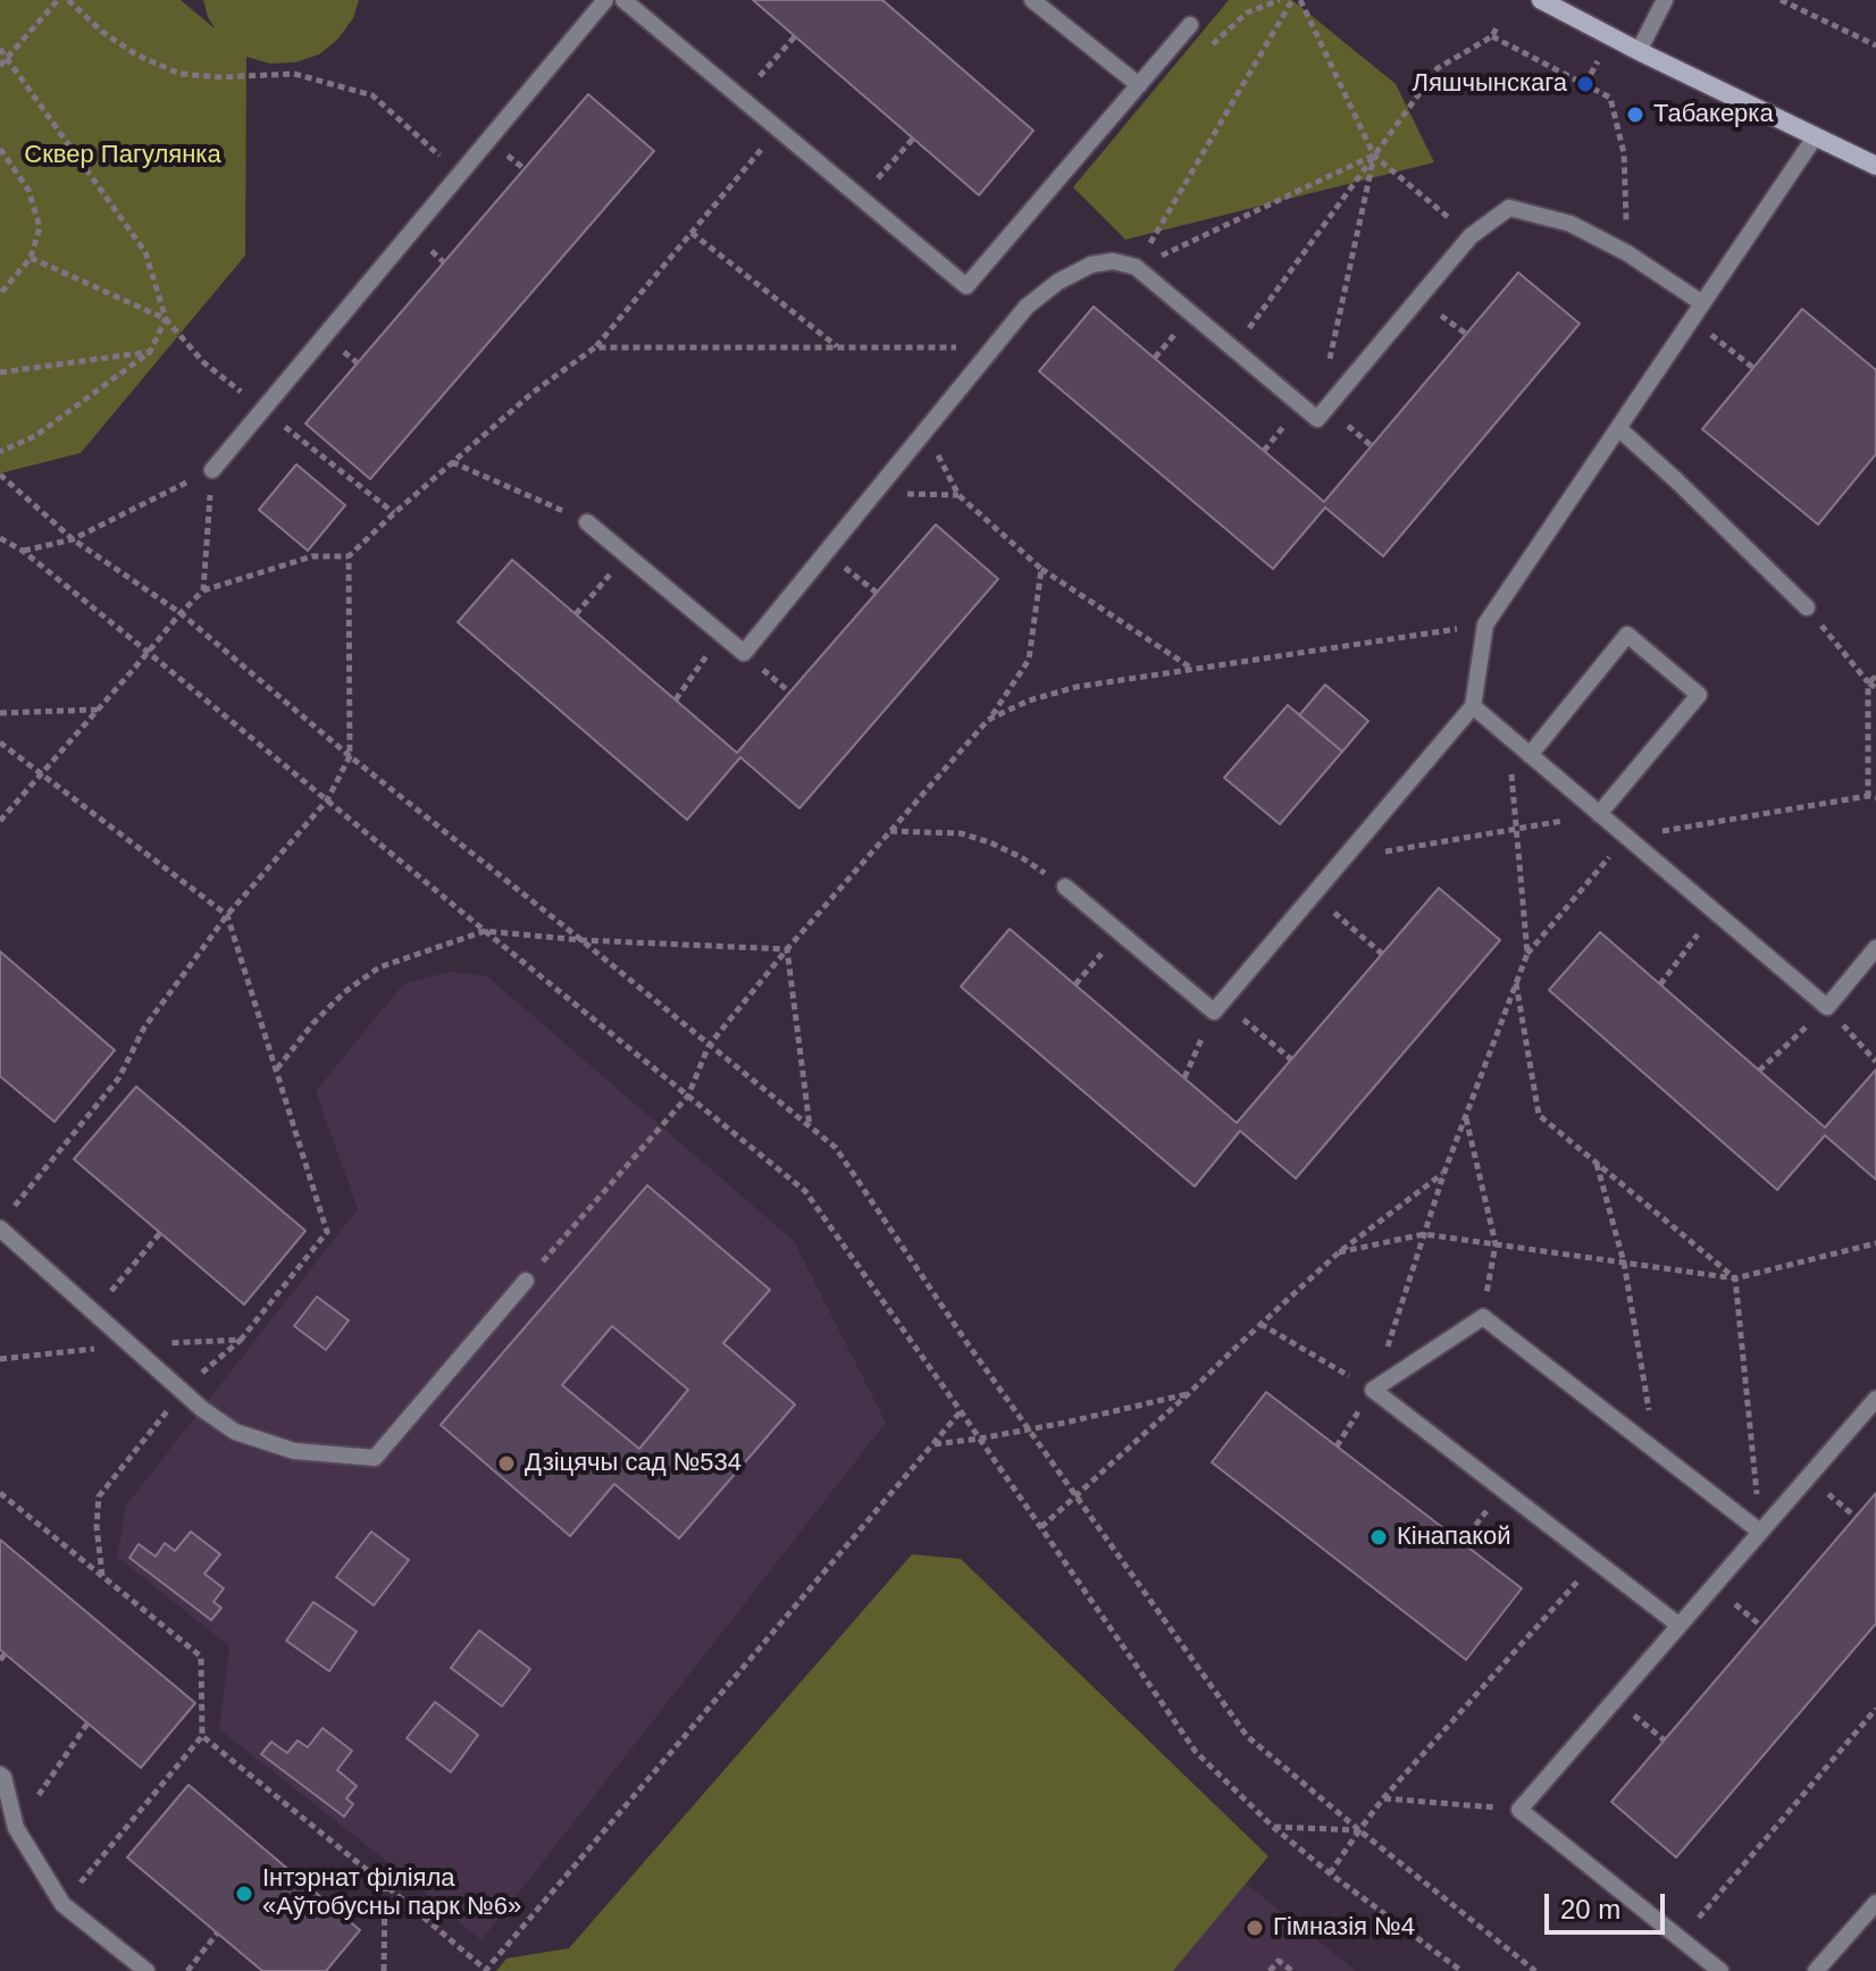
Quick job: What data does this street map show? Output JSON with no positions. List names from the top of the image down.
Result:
{
  "parks": ["Сквер Пагулянка"],
  "places": [
    "Ляшчынскага",
    "Табакерка",
    "Дзіцячы сад №534",
    "Кінапакой",
    "Інтэрнат філіяла «Аўтобусны парк №6»",
    "Гімназія №4"
  ],
  "scale_bar": "20 m"
}
